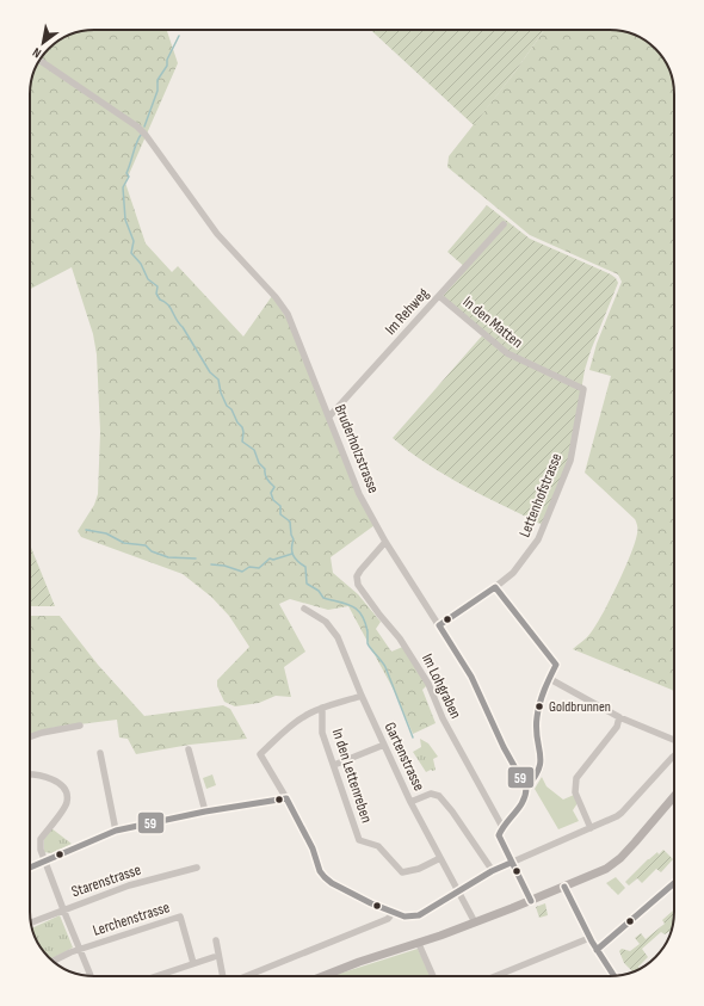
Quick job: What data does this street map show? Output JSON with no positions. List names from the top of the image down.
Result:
{
  "streets": {
    "street": [
      "Im Rehweg",
      "In den Matten",
      "Bruderholzstrasse",
      "Lettenhofstrasse",
      "Im Lohgraben",
      "Gartenstrasse",
      "In den Lettenreben",
      "Starenstrasse",
      "Lerchenstrasse"
    ]
  },
  "crossings": [
    ["Im Rehweg", "In den Matten"],
    ["Im Rehweg", "Bruderholzstrasse"],
    ["In den Matten", "Lettenhofstrasse"],
    ["Bruderholzstrasse", "Lettenhofstrasse"],
    ["Bruderholzstrasse", "Im Lohgraben"],
    ["Gartenstrasse", "In den Lettenreben"]
  ],
  "places": ["Goldbrunnen"],
  "lines": ["transit line 59"],
  "north": "bottom left"
}
